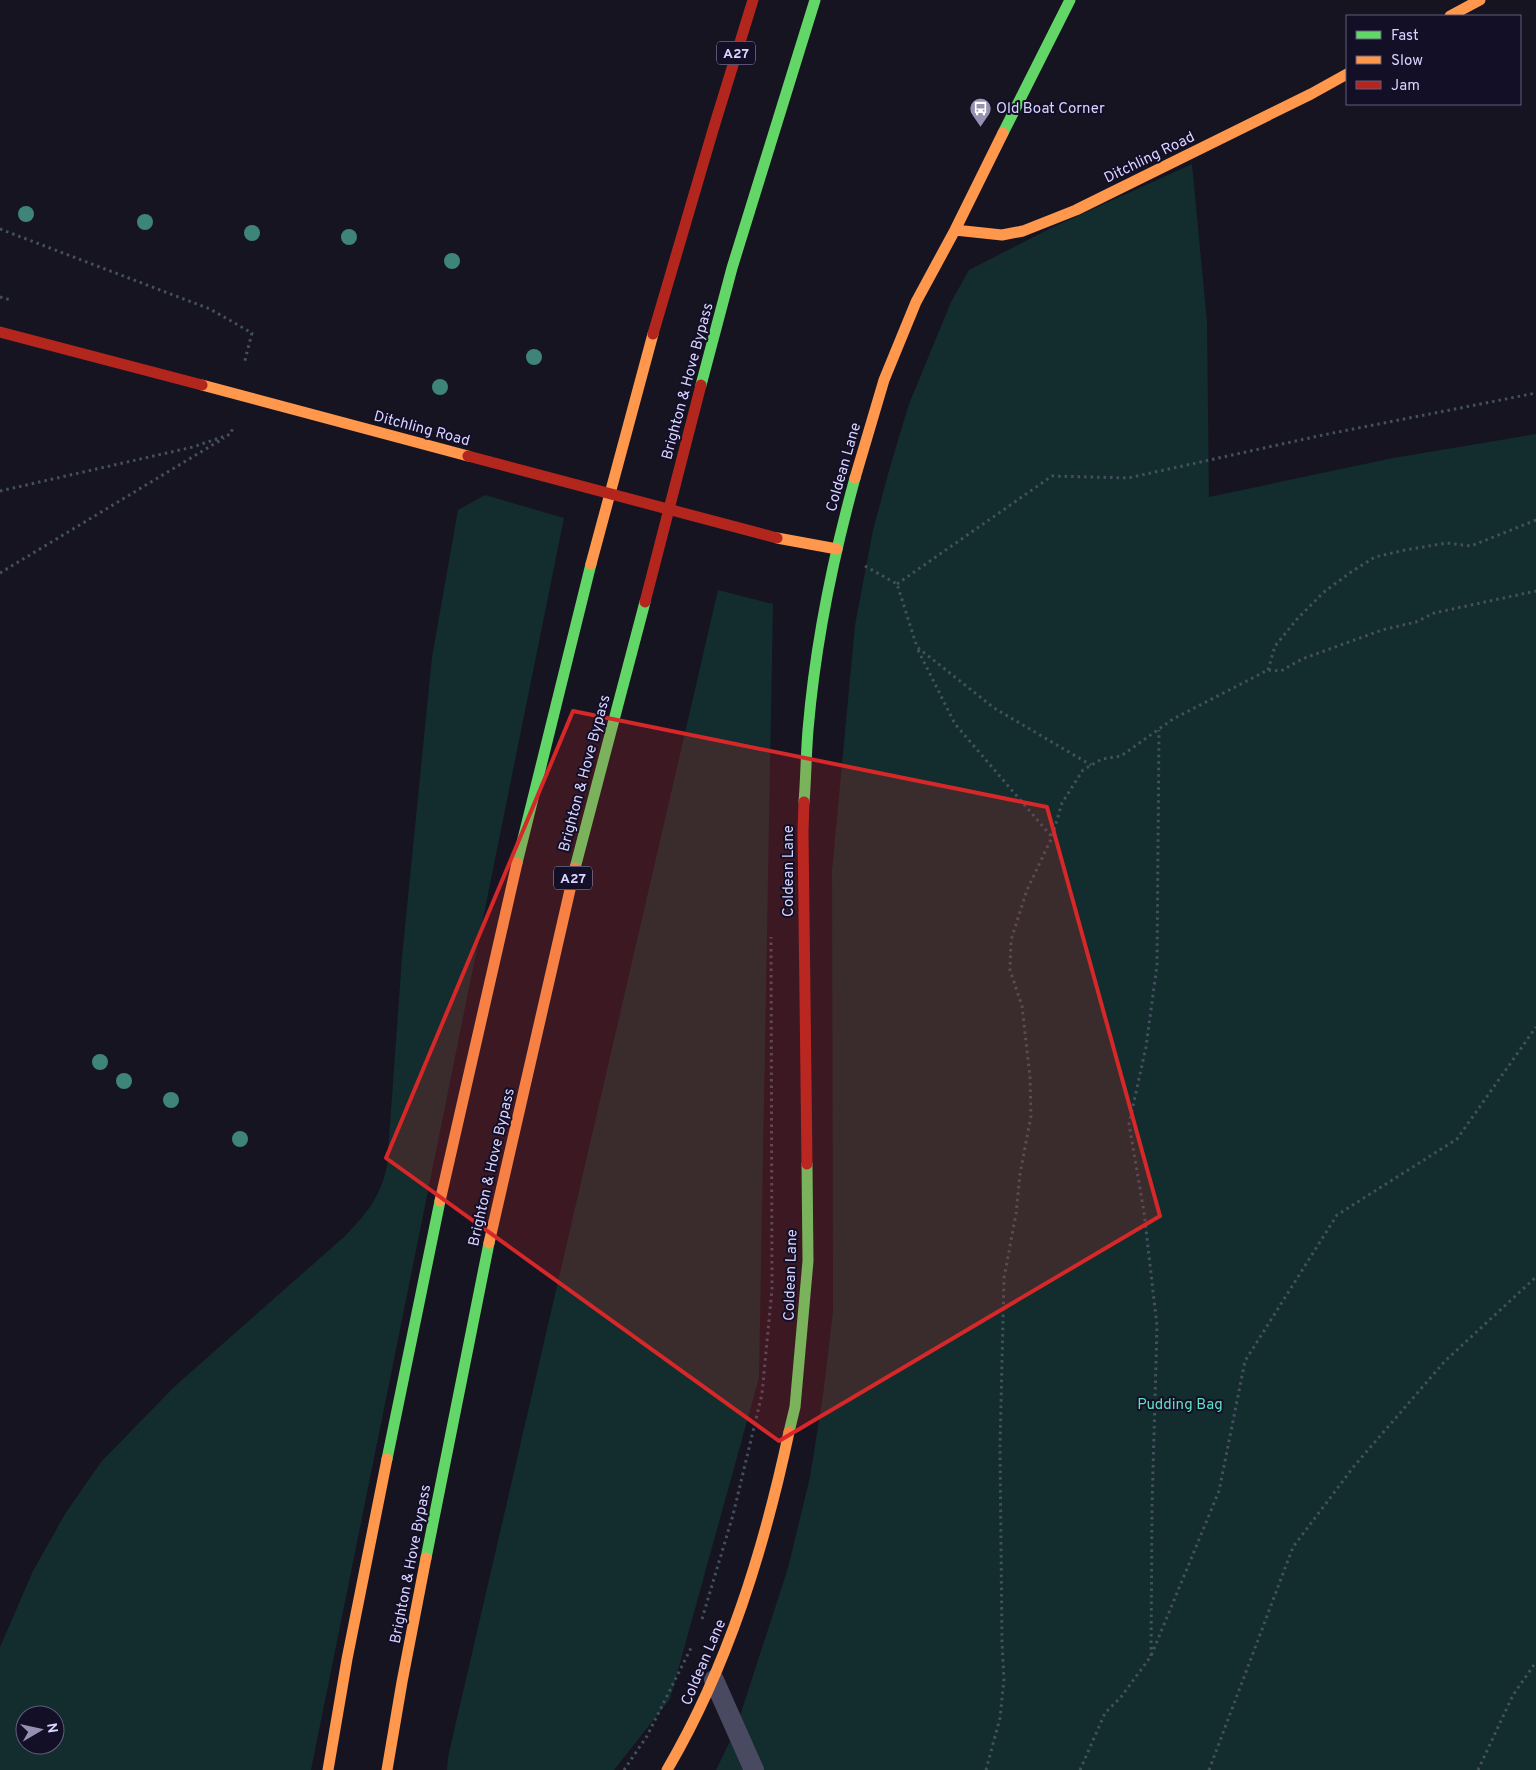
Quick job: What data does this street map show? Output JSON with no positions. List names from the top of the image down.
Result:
{
  "streets": {
    "main road": [
      "A27",
      "Ditchling Road",
      "Brighton & Hove Bypass",
      "Coldean Lane"
    ]
  },
  "crossings": [
    ["Ditchling Road", "Coldean Lane"]
  ],
  "parks": ["Pudding Bag"],
  "places": {
    "bus stop": ["Old Boat Corner"]
  },
  "legend": ["Fast", "Slow", "Jam"],
  "north": "right"
}
